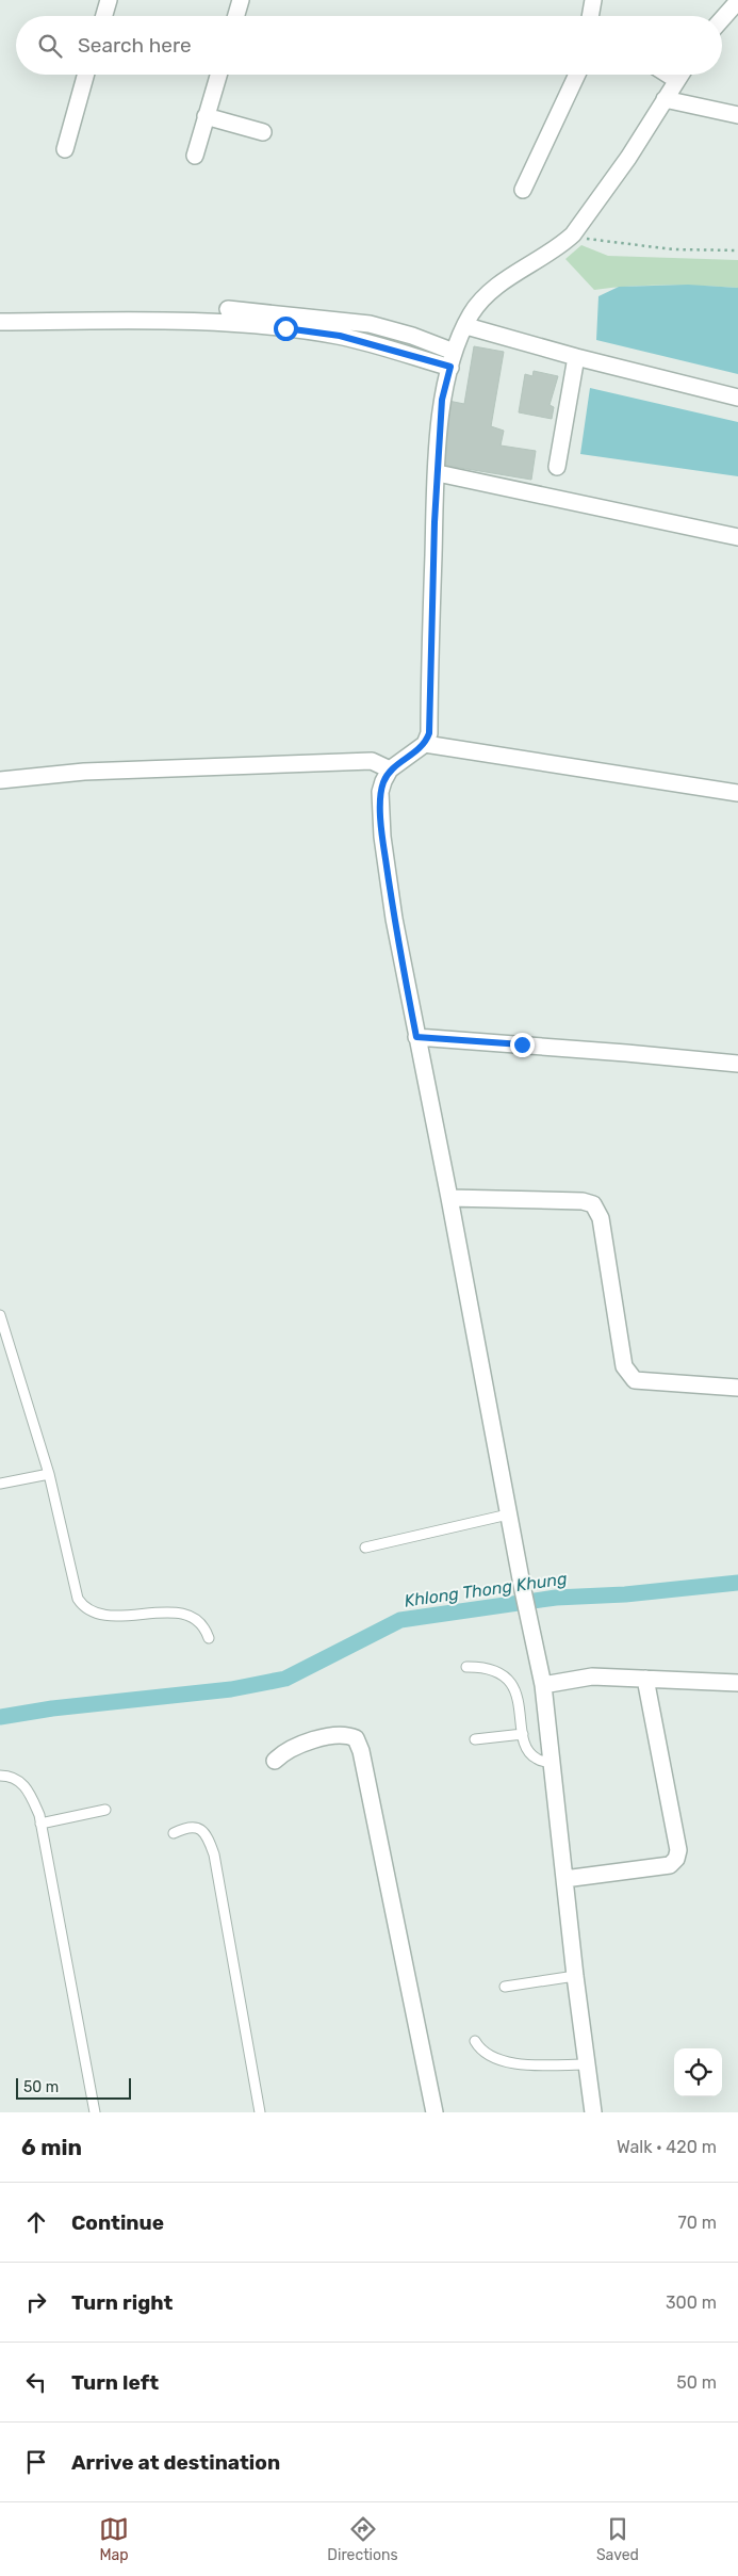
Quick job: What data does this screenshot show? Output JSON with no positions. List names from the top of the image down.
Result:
{
  "water": ["Khlong Thong Khung"],
  "scale_bar": "50 m",
  "page": {
    "search": "Search here",
    "scale": "50 m",
    "heading": ["6 min", "Walk · 420 m"],
    "list": [
      ["Continue", "70 m"],
      ["Turn right", "300 m"],
      ["Turn left", "50 m"],
      "Arrive at destination"
    ],
    "nav": ["Map", "Directions", "Saved"]
  }
}
